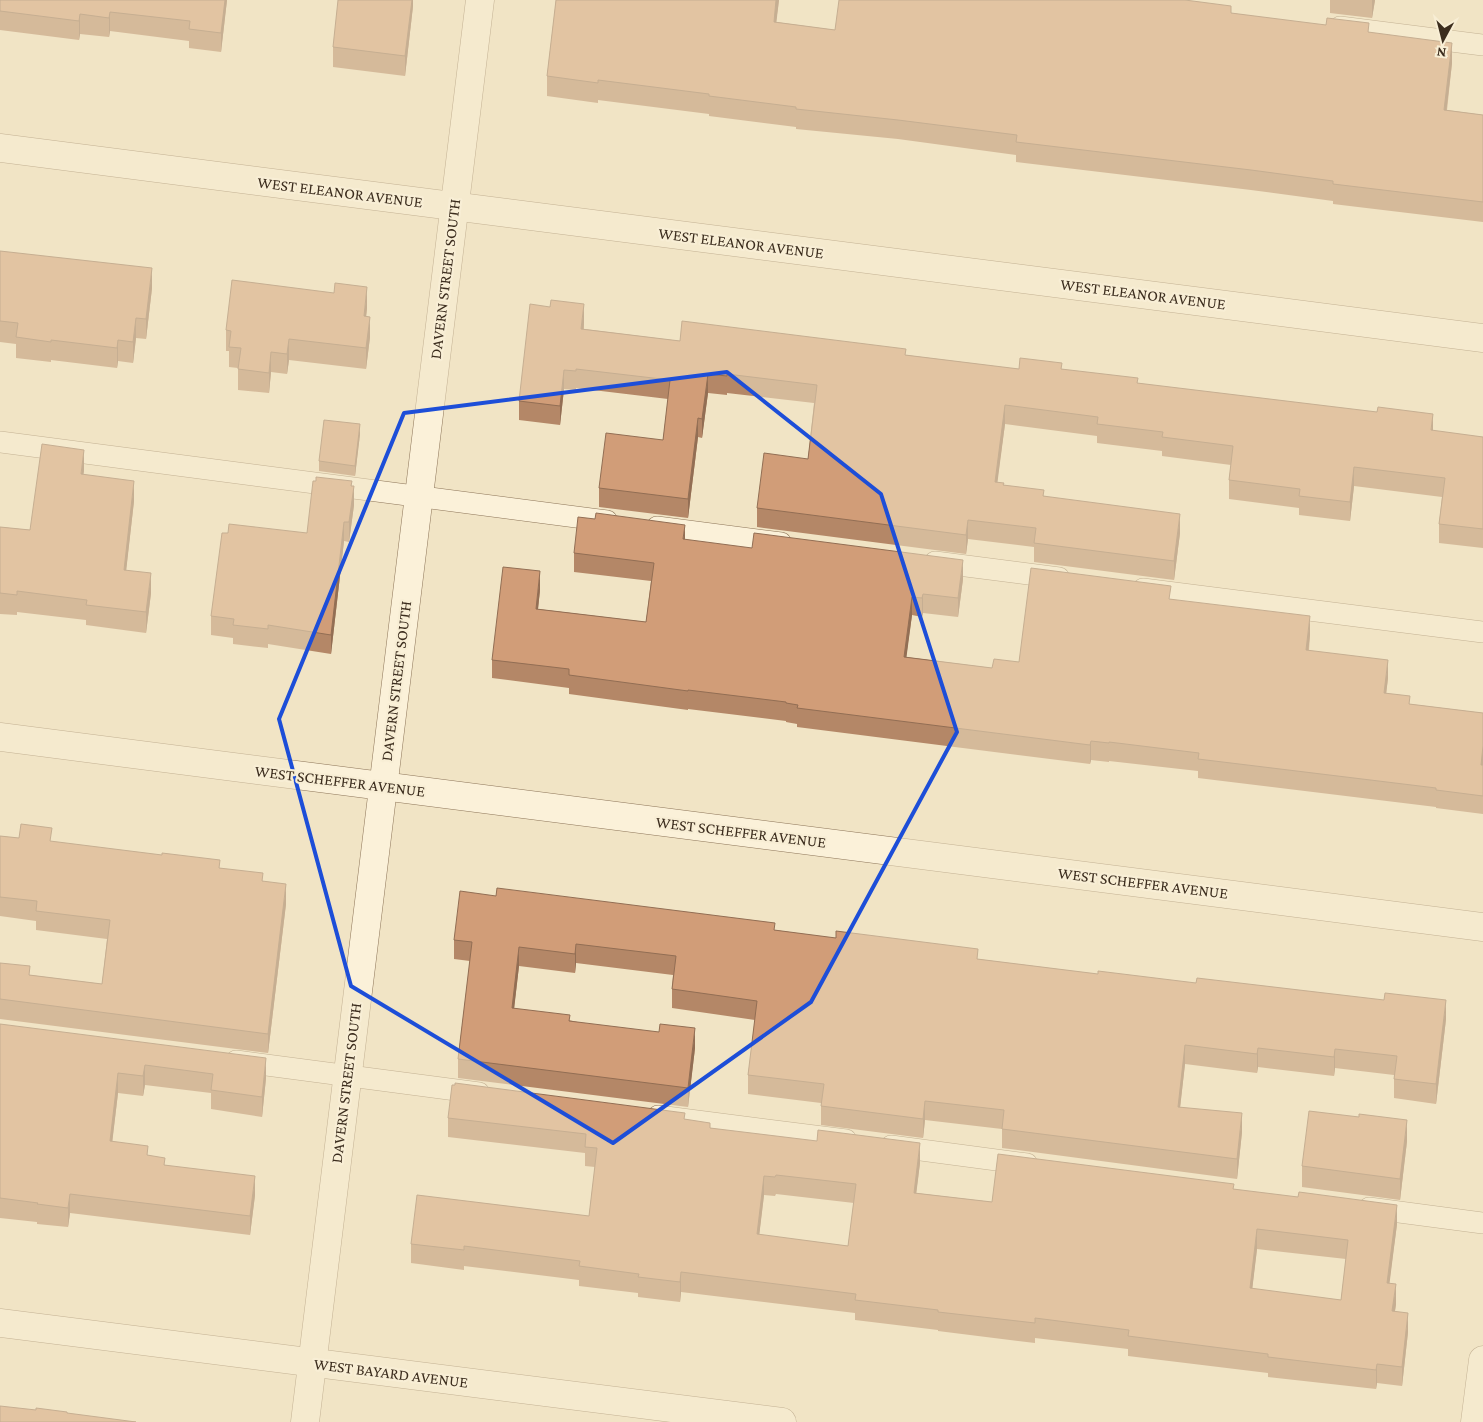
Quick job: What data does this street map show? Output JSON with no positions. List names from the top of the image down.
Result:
{
  "streets": {
    "street": [
      "WEST ELEANOR AVENUE",
      "DAVERN STREET SOUTH",
      "WEST SCHEFFER AVENUE",
      "WEST BAYARD AVENUE"
    ]
  },
  "crossings": [
    ["WEST ELEANOR AVENUE", "DAVERN STREET SOUTH"],
    ["DAVERN STREET SOUTH", "WEST SCHEFFER AVENUE"],
    ["DAVERN STREET SOUTH", "WEST BAYARD AVENUE"]
  ],
  "north": "bottom"
}
